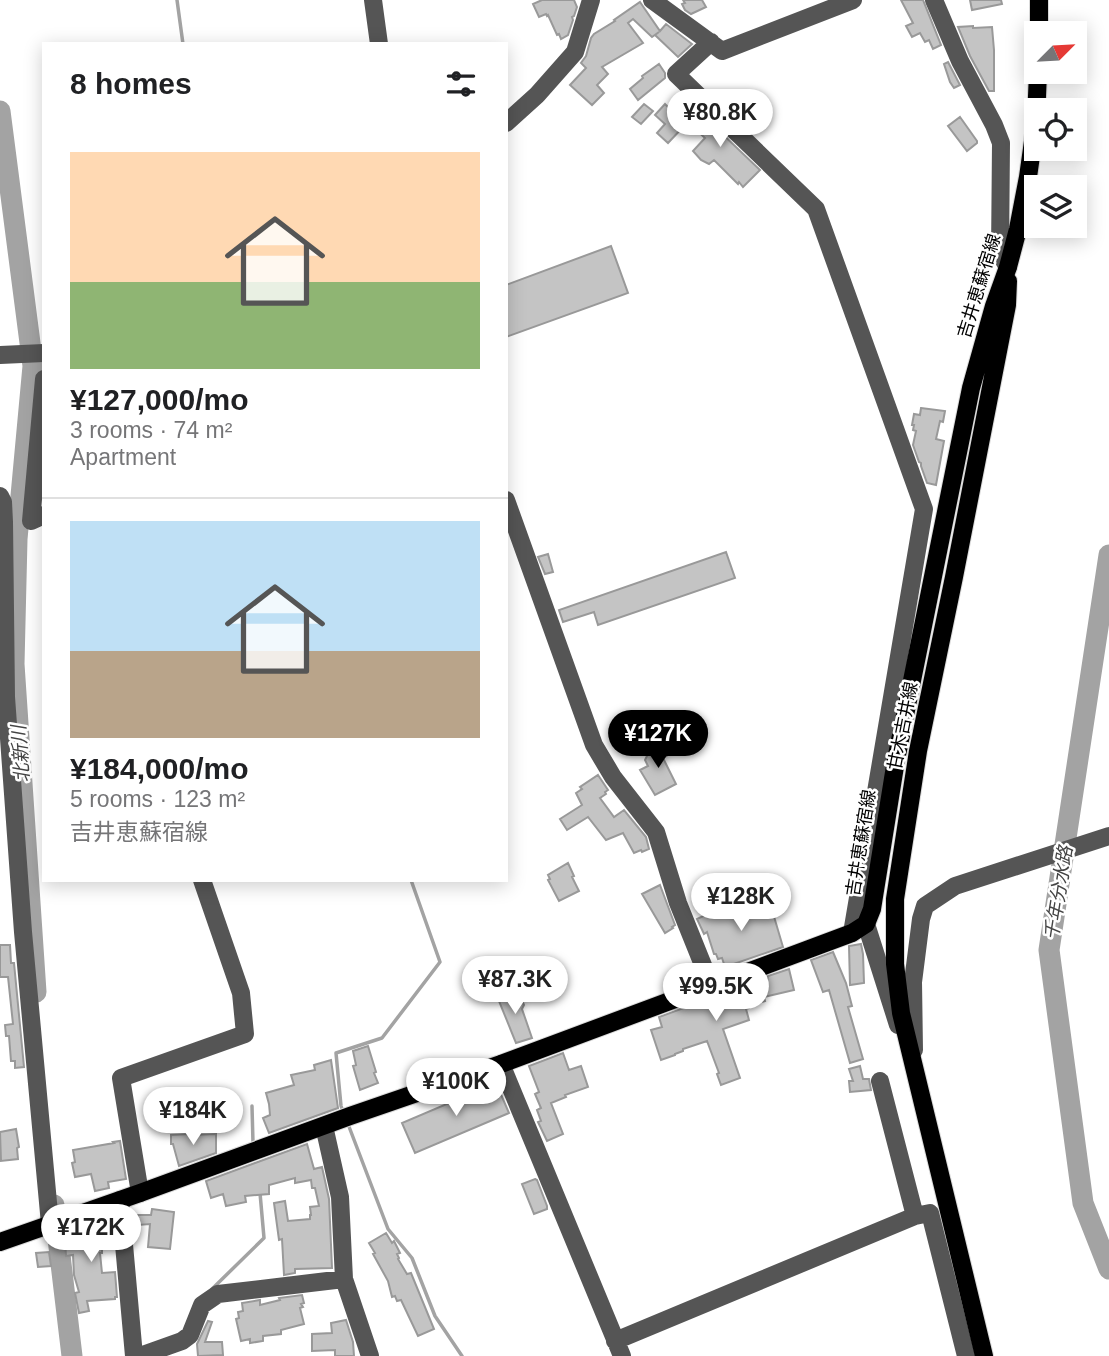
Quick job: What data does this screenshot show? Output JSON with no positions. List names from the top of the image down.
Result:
{
  "streets": {
    "main road": ["吉井恵蘇宿線", "甘木吉井線"]
  },
  "crossings": [
    ["吉井恵蘇宿線", "甘木吉井線"]
  ],
  "water": ["北新川", "千年分水路"],
  "north": "top right",
  "page": {
    "heading": "8 homes",
    "price": [
      "¥80.8K",
      "¥127K",
      "¥128K",
      "¥87.3K",
      "¥99.5K",
      "¥100K",
      "¥184K",
      "¥172K"
    ],
    "list": [
      {
        "name": "¥127,000/mo",
        "note": "3 rooms · 74 m² · Apartment"
      },
      {
        "name": "¥184,000/mo",
        "note": "5 rooms · 123 m² · 吉井恵蘇宿線"
      }
    ]
  }
}
